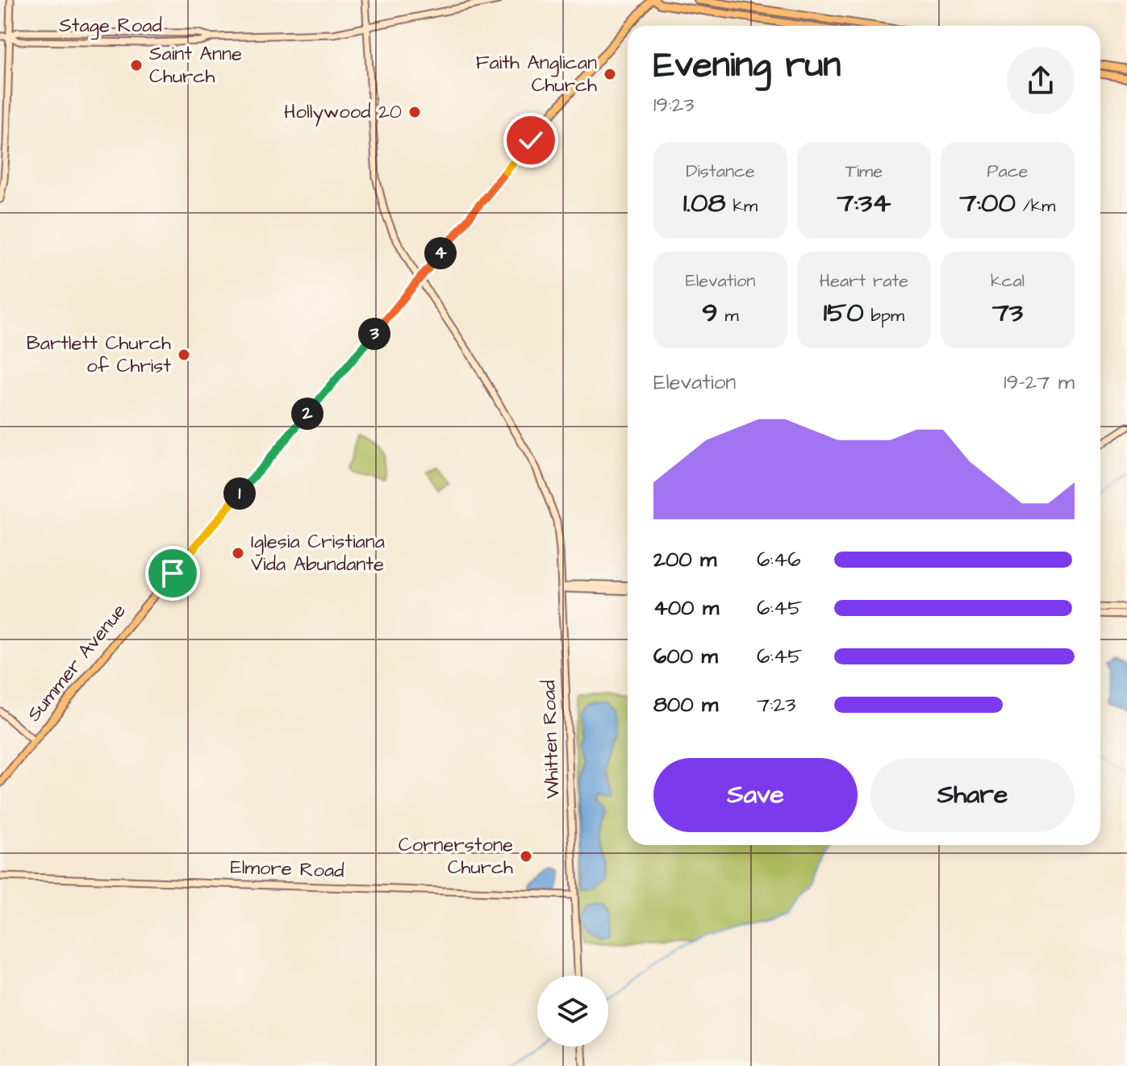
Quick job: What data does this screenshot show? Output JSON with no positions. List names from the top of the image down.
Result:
{
  "streets": {
    "main road": [
      "Stage Road",
      "Summer Avenue",
      "Whitten Road",
      "Elmore Road"
    ]
  },
  "crossings": [
    ["Stage Road", "Whitten Road"],
    ["Summer Avenue", "Whitten Road"],
    ["Whitten Road", "Elmore Road"]
  ],
  "places": [
    "Saint Anne Church",
    "Faith Anglican Church",
    "Hollywood 20",
    "Bartlett Church of Christ",
    "Iglesia Cristiana Vida Abundante",
    "Cornerstone Church"
  ],
  "page": {
    "heading": ["Evening run", "19:23"],
    "stats": [
      ["Distance", "1.08 km"],
      ["Time", "7:34"],
      ["Pace", "7:00 /km"],
      ["Elevation", "9 m"],
      ["Heart rate", "150 bpm"],
      ["kcal", "73"]
    ],
    "pins": [
      "4",
      "3",
      "2",
      "1"
    ],
    "chart": ["Elevation", "19–27 m"],
    "list": [
      {
        "name": "200 m",
        "note": "6:46"
      },
      {
        "name": "400 m",
        "note": "6:45"
      },
      {
        "name": "600 m",
        "note": "6:45"
      },
      {
        "name": "800 m",
        "note": "7:23"
      }
    ],
    "buttons": ["Save", "Share"]
  }
}
